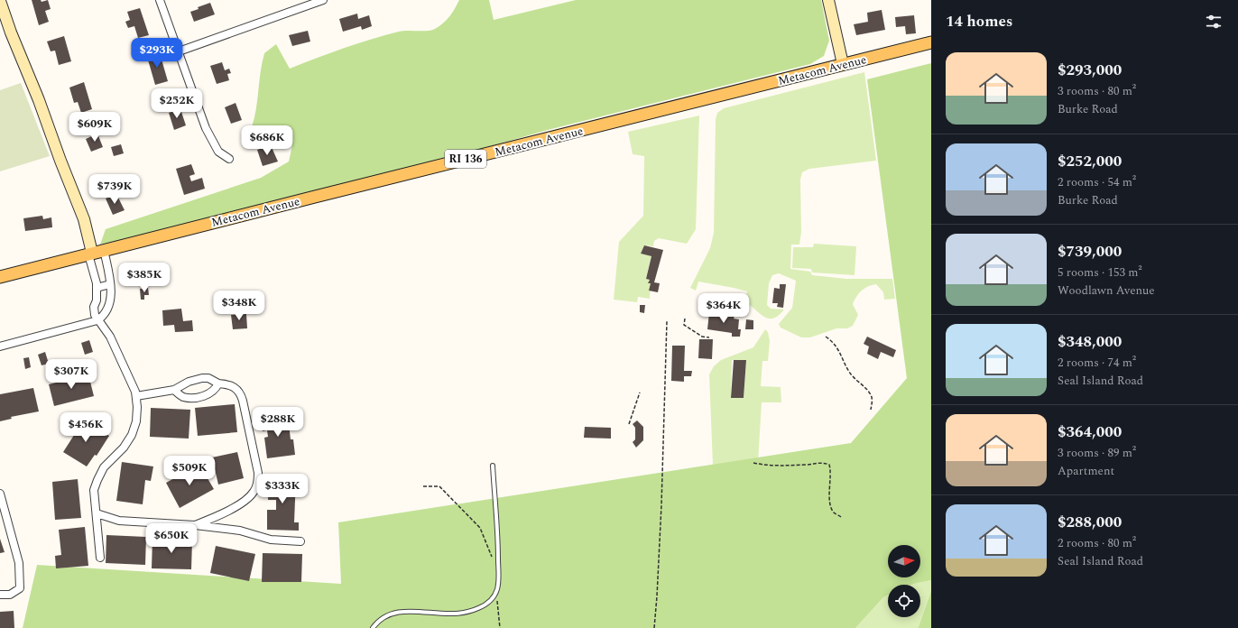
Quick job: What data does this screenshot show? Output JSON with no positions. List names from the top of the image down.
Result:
{
  "streets": {
    "main road": ["Metacom Avenue", "RI 136"]
  },
  "north": "right",
  "page": {
    "heading": "14 homes",
    "price": [
      "$293K",
      "$252K",
      "$609K",
      "$686K",
      "$739K",
      "$385K",
      "$348K",
      "$364K",
      "$307K",
      "$288K",
      "$456K",
      "$509K",
      "$333K",
      "$650K"
    ],
    "list": [
      {
        "name": "$293,000",
        "note": "3 rooms · 80 m² · Burke Road"
      },
      {
        "name": "$252,000",
        "note": "2 rooms · 54 m² · Burke Road"
      },
      {
        "name": "$739,000",
        "note": "5 rooms · 153 m² · Woodlawn Avenue"
      },
      {
        "name": "$348,000",
        "note": "2 rooms · 74 m² · Seal Island Road"
      },
      {
        "name": "$364,000",
        "note": "3 rooms · 89 m² · Apartment"
      },
      {
        "name": "$288,000",
        "note": "2 rooms · 80 m² · Seal Island Road"
      }
    ]
  }
}
